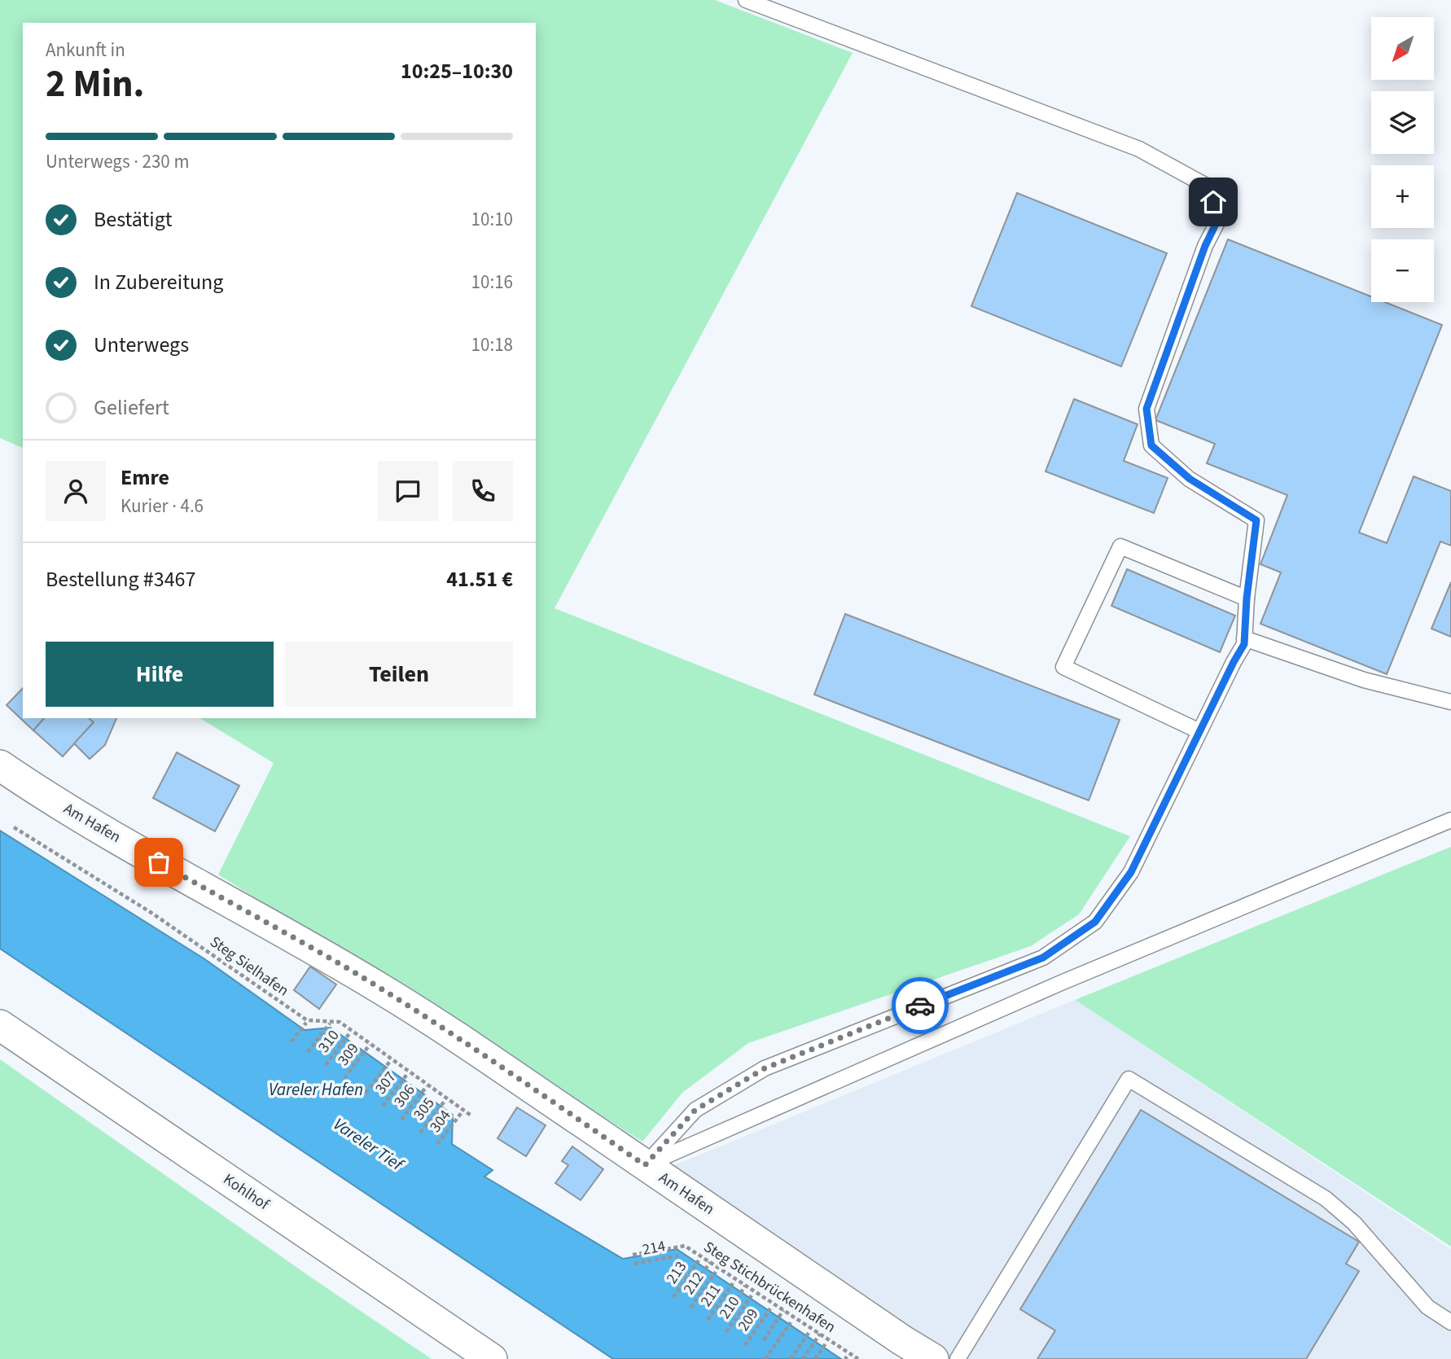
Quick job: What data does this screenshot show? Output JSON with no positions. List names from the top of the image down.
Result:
{
  "streets": {
    "street": ["Am Hafen", "Kohlhof"],
    "path": [
      "Steg Sielhafen",
      "310",
      "309",
      "307",
      "306",
      "305",
      "304",
      "214",
      "213",
      "212",
      "Steg Stichbrückenhafen",
      "211",
      "210",
      "209"
    ]
  },
  "water": ["Vareler Hafen", "Vareler Tief"],
  "north": "bottom left",
  "page": {
    "map_buttons": ["+", "−"],
    "heading": ["2 Min.", "Ankunft in", "10:25–10:30"],
    "panel": [
      "Emre",
      "Kurier · 4.6",
      "Bestellung #3467",
      "41.51 €"
    ],
    "bar": "Unterwegs · 230 m",
    "list": [
      ["Bestätigt", "10:10"],
      ["In Zubereitung", "10:16"],
      ["Unterwegs", "10:18"],
      "Geliefert"
    ],
    "buttons": ["Hilfe", "Teilen"]
  }
}
